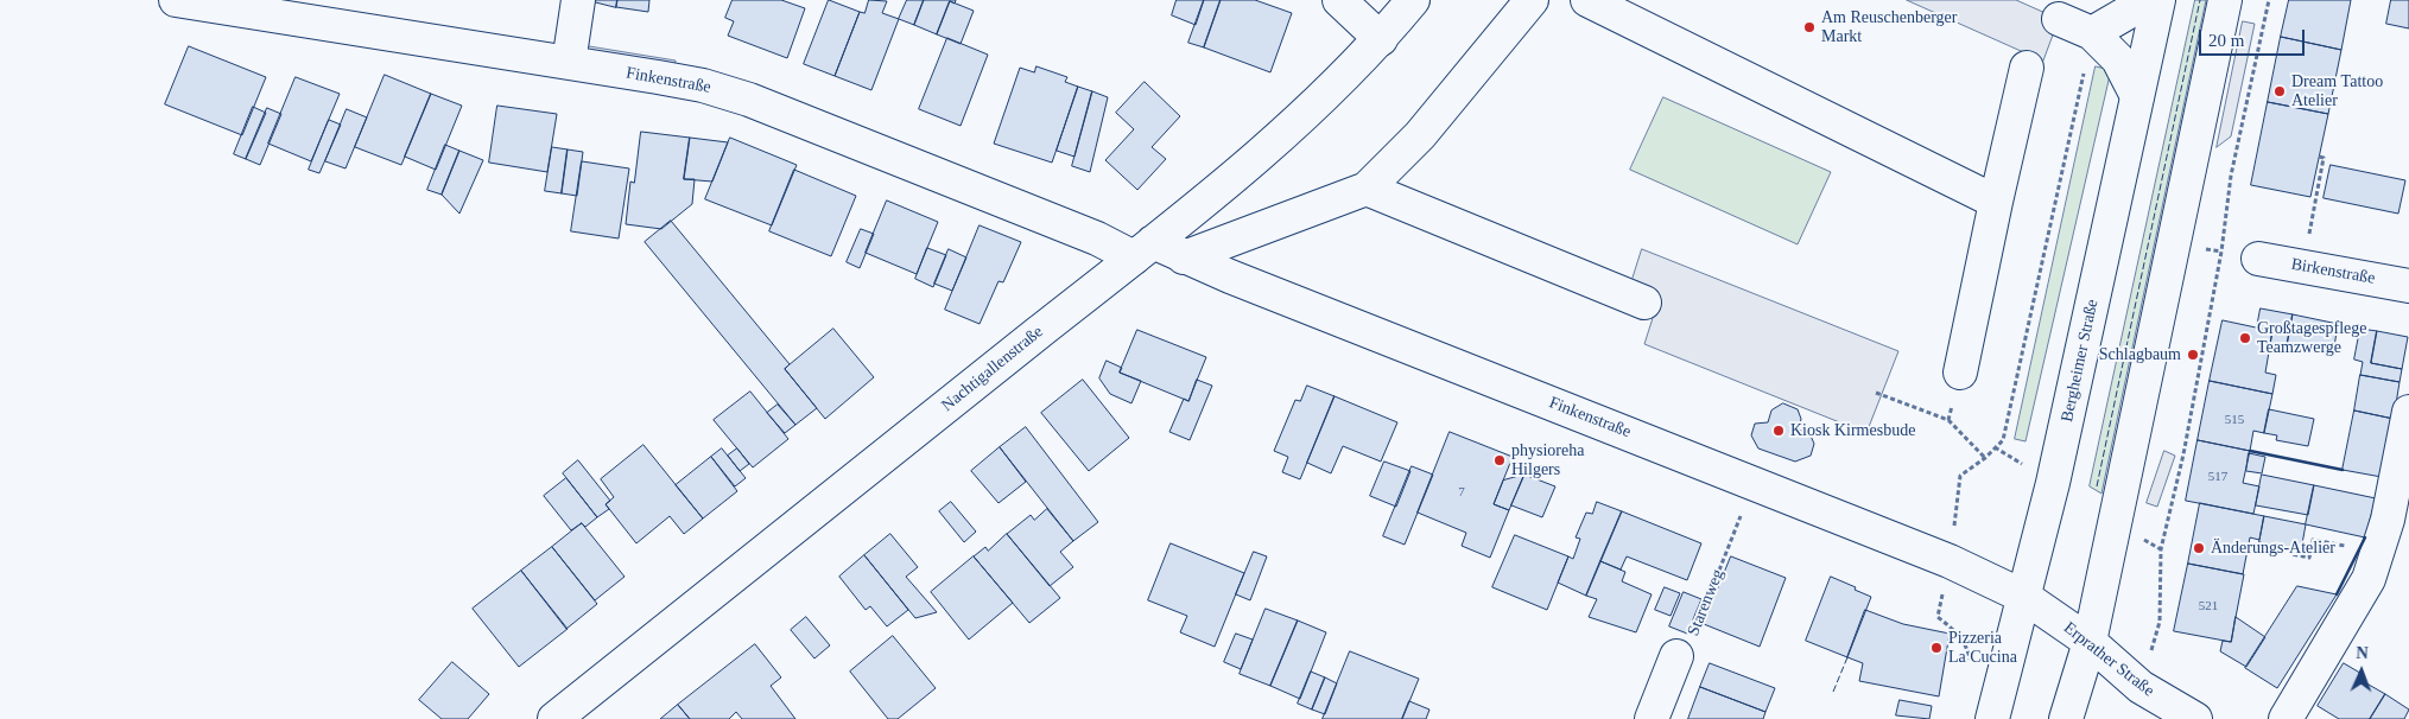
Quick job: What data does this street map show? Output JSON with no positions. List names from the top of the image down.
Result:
{
  "streets": {
    "main road": [
      "Finkenstraße",
      "Birkenstraße",
      "Bergheimer Straße",
      "Nachtigallenstraße",
      "Erprather Straße"
    ],
    "path": ["Starenweg"]
  },
  "crossings": [
    ["Finkenstraße", "Bergheimer Straße"],
    ["Finkenstraße", "Nachtigallenstraße"],
    ["Finkenstraße", "Starenweg"],
    ["Finkenstraße", "Erprather Straße"],
    ["Bergheimer Straße", "Erprather Straße"]
  ],
  "places": [
    "Am Reuschenberger Markt",
    "Dream Tattoo Atelier",
    "Großtagespflege Teamzwerge",
    "Schlagbaum",
    "Kiosk Kirmesbude",
    "physioreha Hilgers",
    "Änderungs-Atelier",
    "Pizzeria La Cucina"
  ],
  "house_numbers": [
    "515",
    "517",
    "7",
    "521"
  ],
  "scale_bar": "20 m",
  "north": "top"
}
